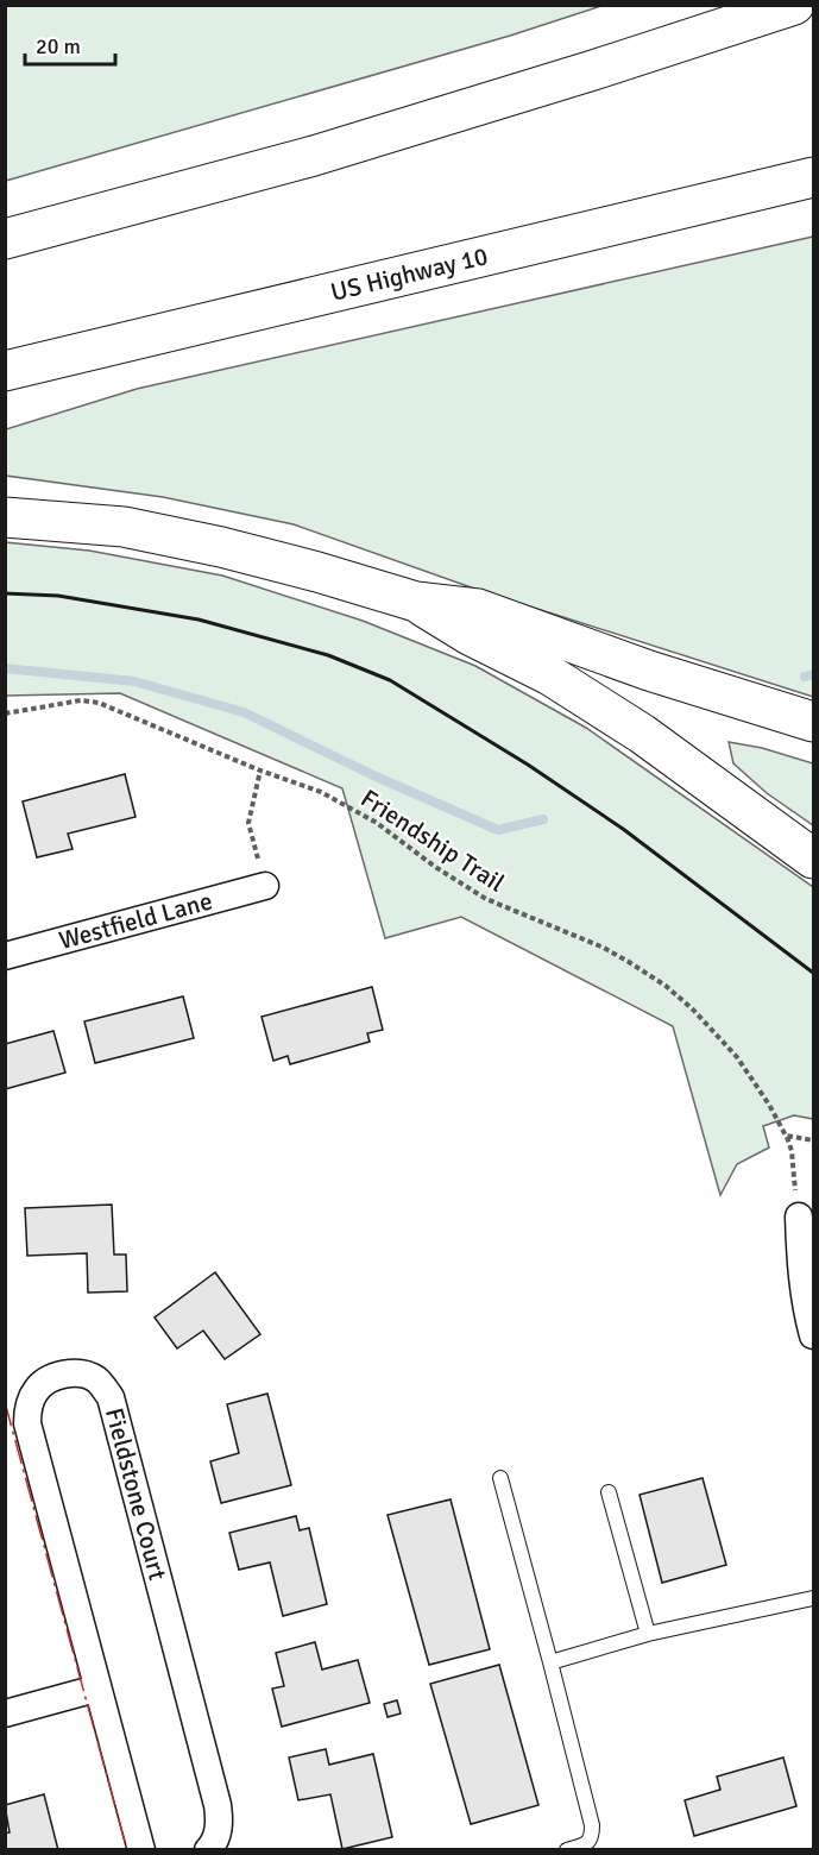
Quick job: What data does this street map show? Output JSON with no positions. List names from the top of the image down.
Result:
{
  "streets": {
    "highway": ["US Highway 10"],
    "street": ["Westfield Lane", "Fieldstone Court"],
    "path": ["Friendship Trail"]
  },
  "scale_bar": "20 m"
}
